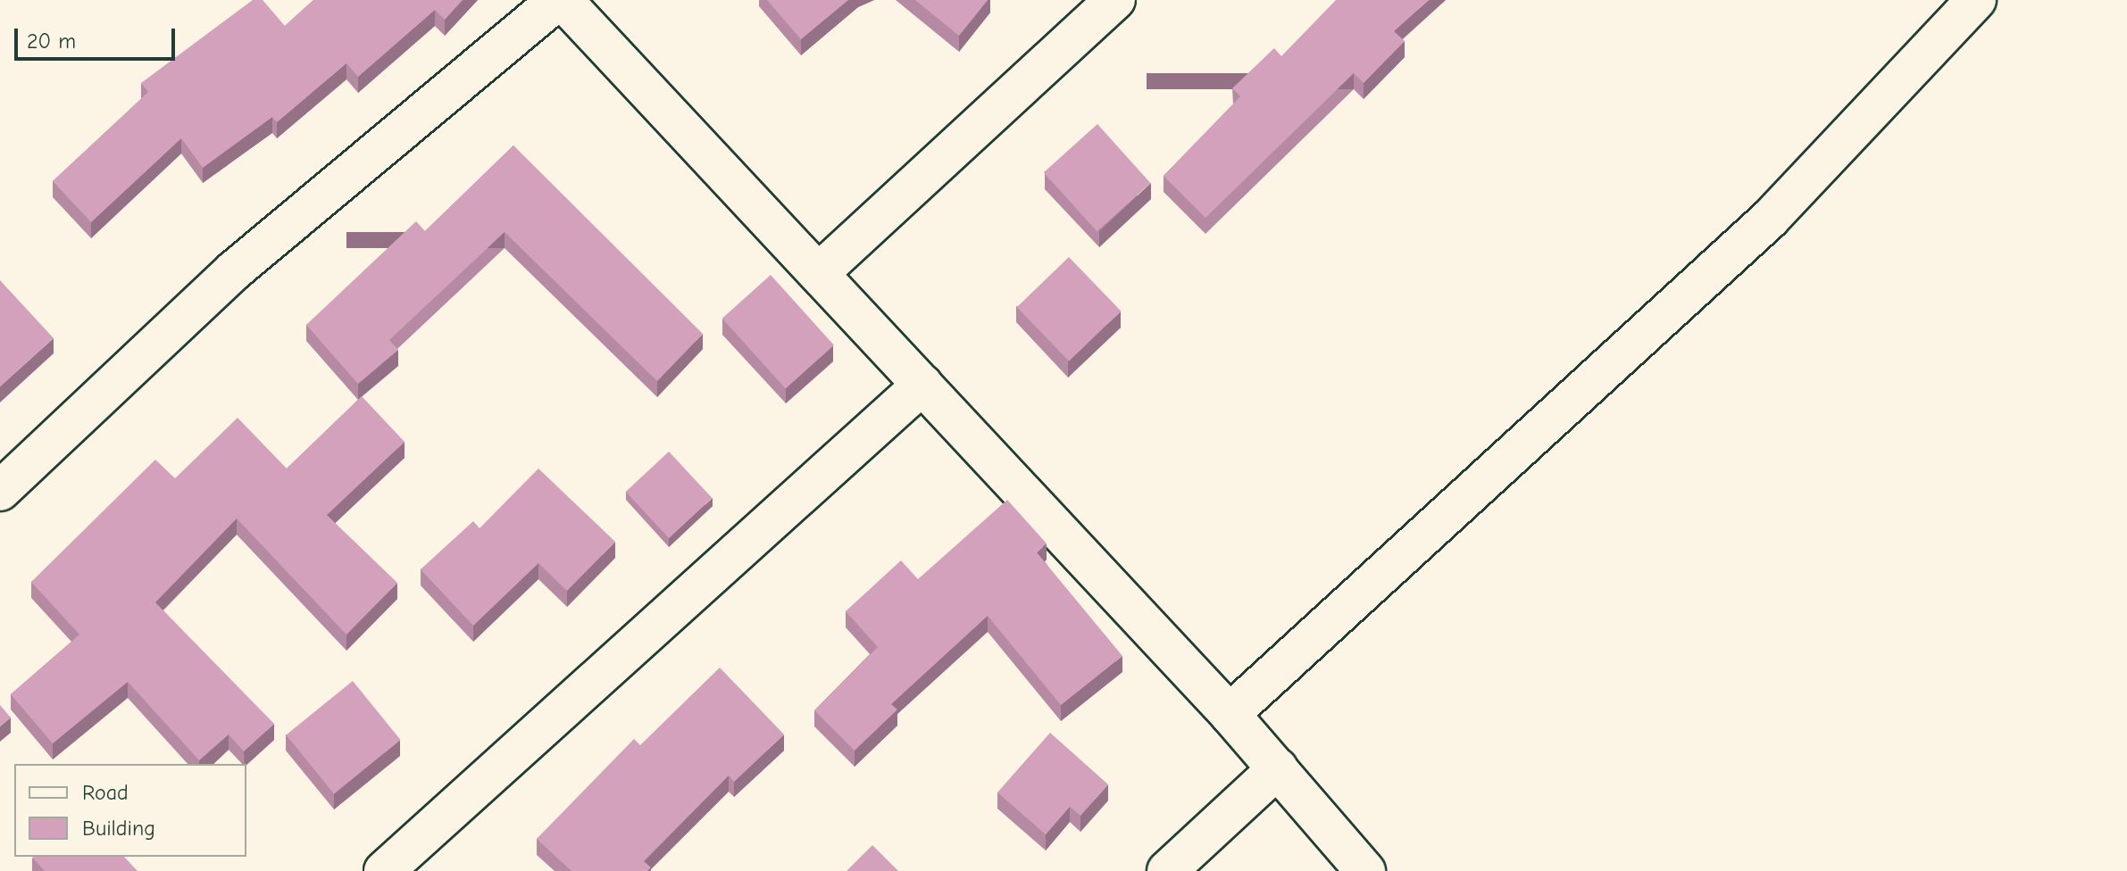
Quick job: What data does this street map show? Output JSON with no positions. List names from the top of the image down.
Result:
{
  "legend": ["Road", "Building"],
  "scale_bar": "20 m"
}
